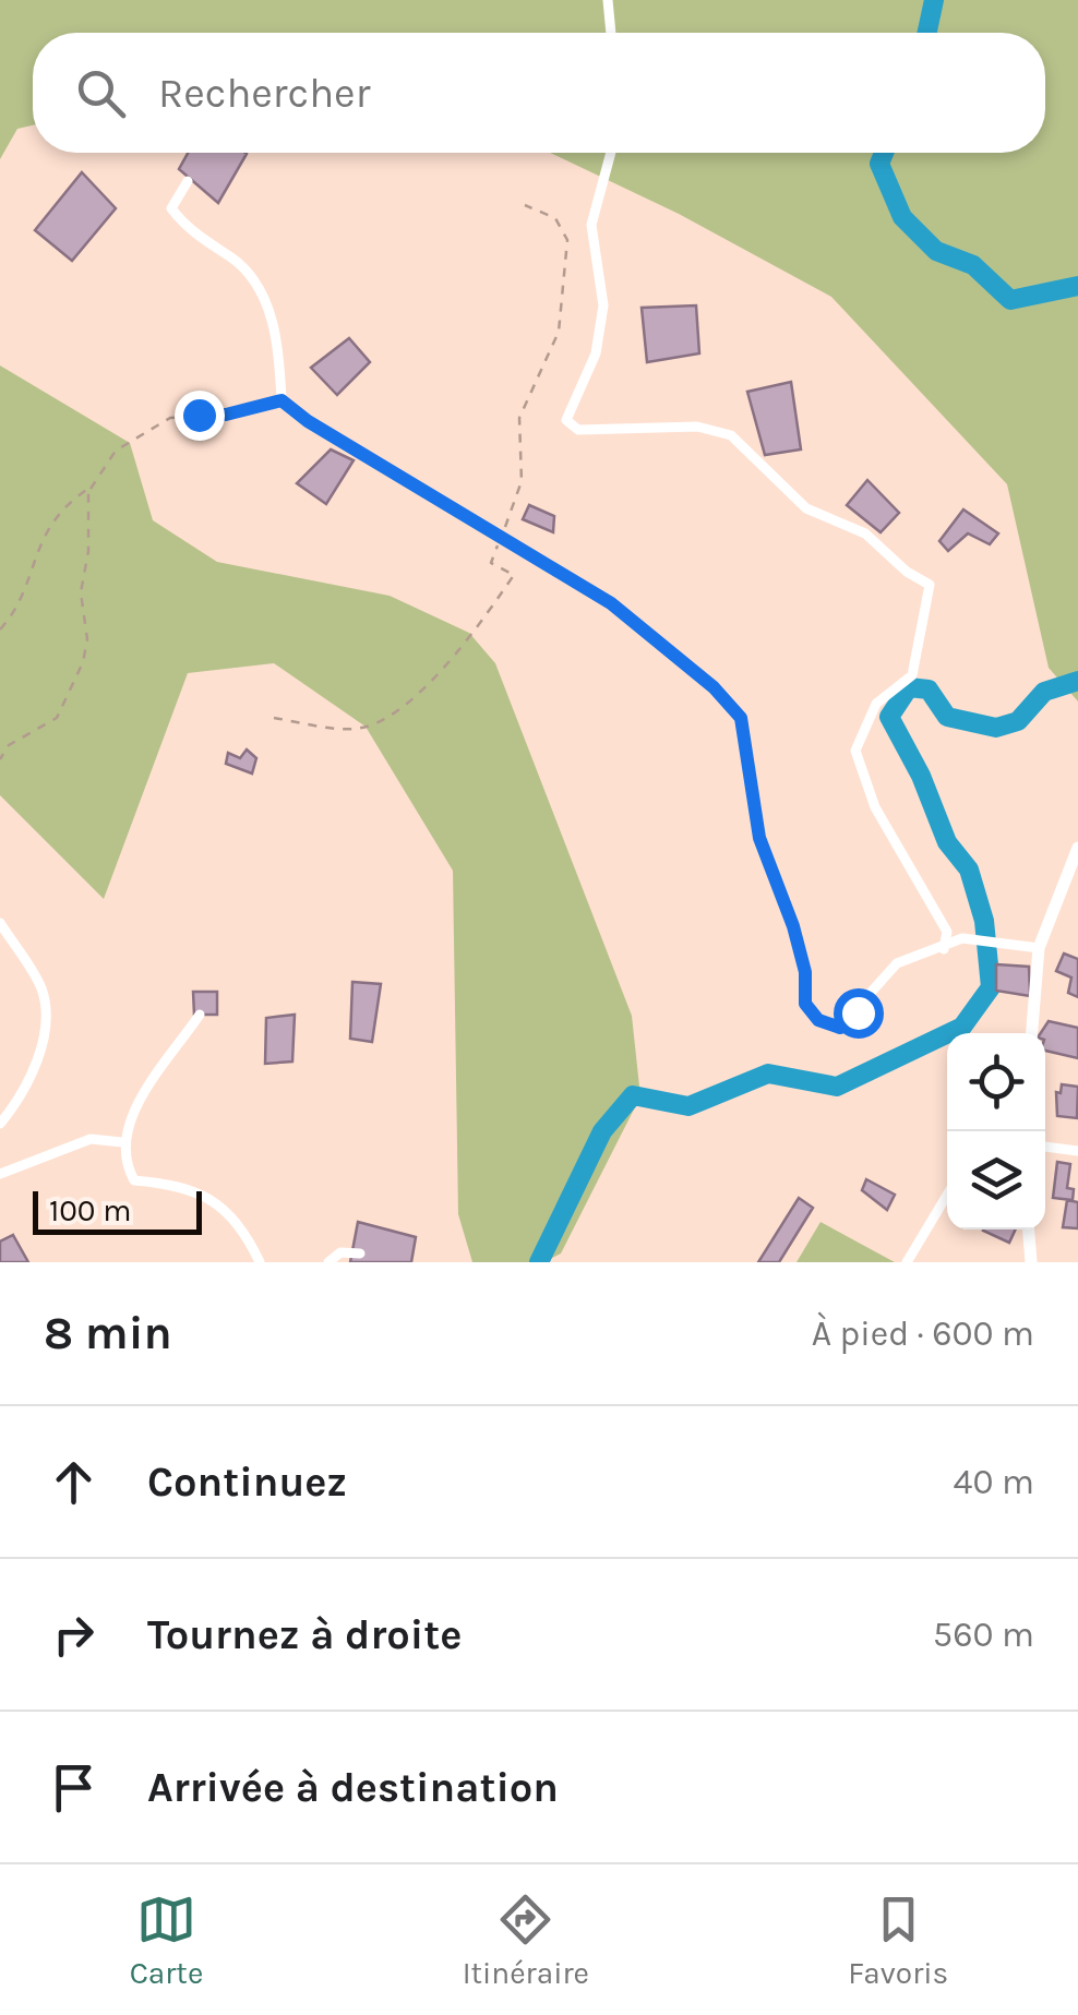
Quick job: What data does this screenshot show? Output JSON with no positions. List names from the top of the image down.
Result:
{
  "scale_bar": "100 m",
  "page": {
    "search": "Rechercher",
    "scale": "100 m",
    "heading": ["8 min", "À pied · 600 m"],
    "list": [
      ["Continuez", "40 m"],
      ["Tournez à droite", "560 m"],
      "Arrivée à destination"
    ],
    "nav": ["Carte", "Itinéraire", "Favoris"]
  }
}
